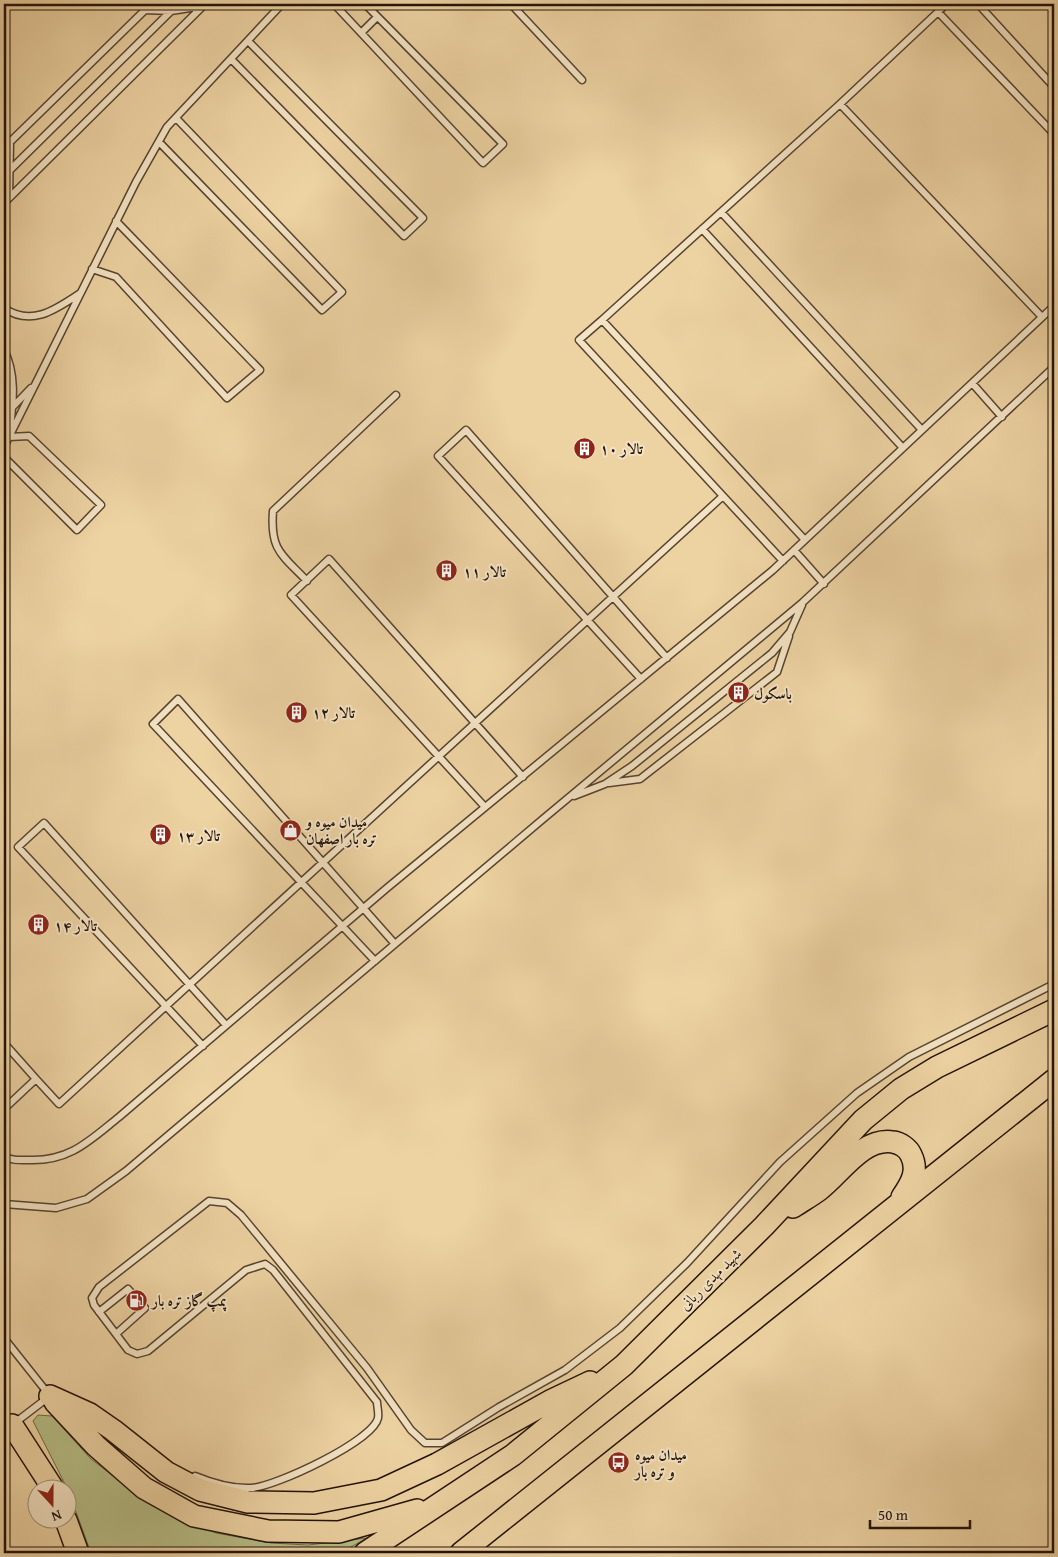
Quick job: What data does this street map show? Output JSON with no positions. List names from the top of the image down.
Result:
{
  "streets": {
    "highway": ["شهید مهدی ربانی"]
  },
  "places": {
    "building": [
      "تالار ۱۰",
      "تالار ۱۱",
      "باسكول",
      "تالار ۱۲",
      "تالار ۱۳",
      "تالار ۱۴"
    ],
    "shop": ["میدان میوه و تره بار اصفهان"],
    "fuel station": ["پمپ گاز تره بار"],
    "bus stop": ["میدان میوه و تره بار"]
  },
  "scale_bar": "50 m",
  "north": "bottom"
}
